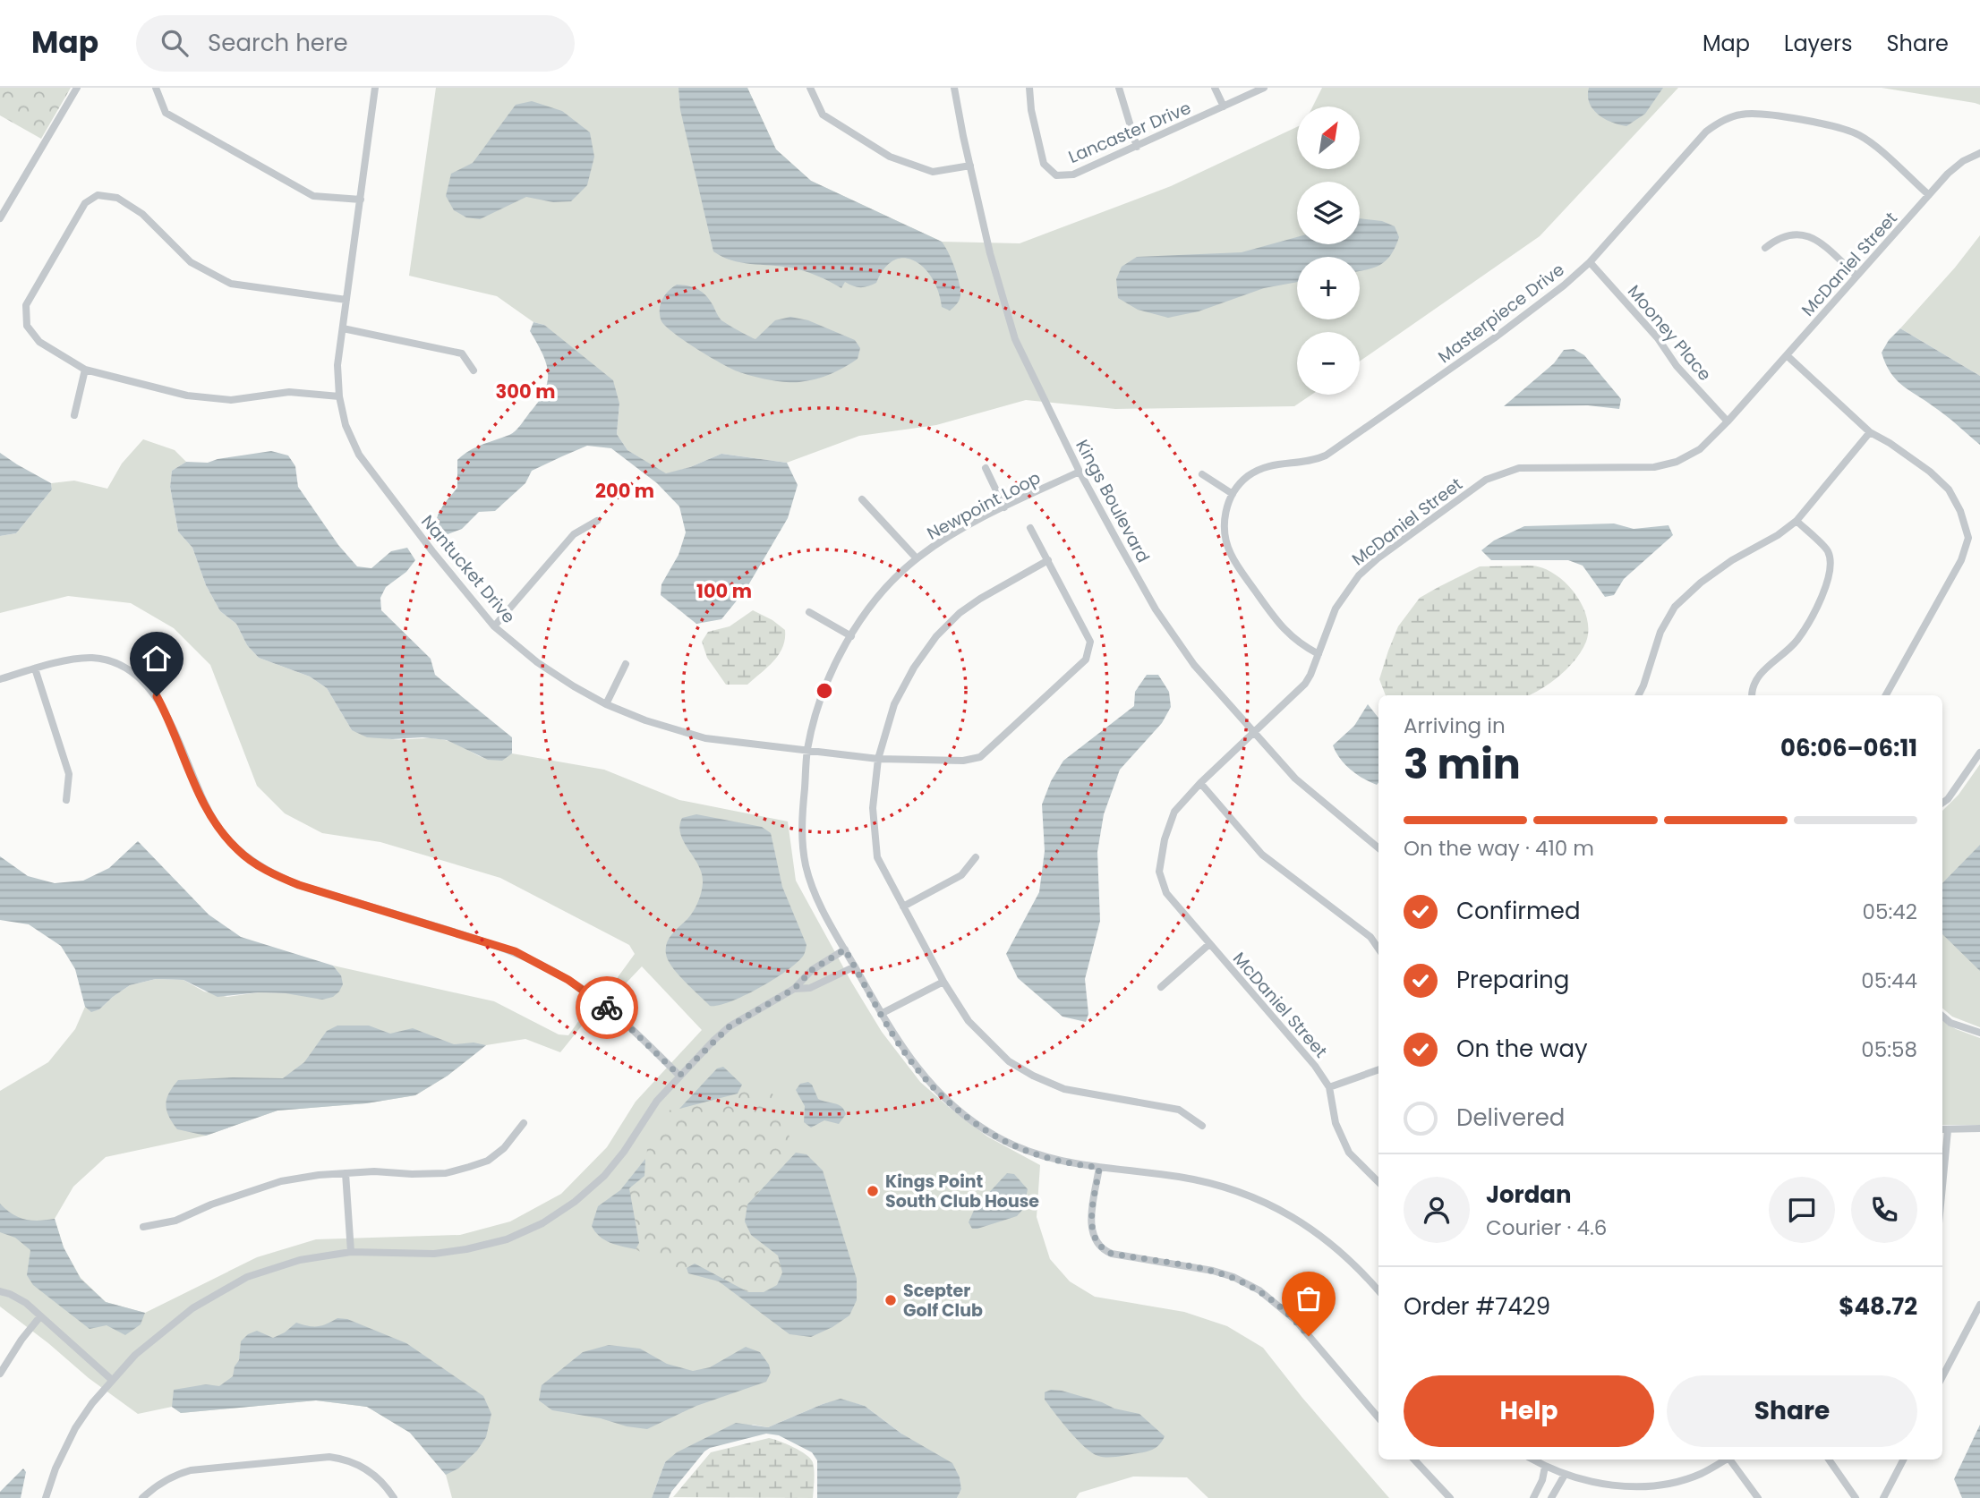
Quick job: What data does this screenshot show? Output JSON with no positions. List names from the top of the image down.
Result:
{
  "streets": {
    "street": [
      "Lancaster Drive",
      "McDaniel Street",
      "Masterpiece Drive",
      "Mooney Place",
      "Kings Boulevard",
      "Newpoint Loop",
      "Nantucket Drive"
    ]
  },
  "crossings": [
    ["McDaniel Street", "Masterpiece Drive"],
    ["McDaniel Street", "Mooney Place"],
    ["McDaniel Street", "Kings Boulevard"],
    ["Masterpiece Drive", "Mooney Place"],
    ["Kings Boulevard", "Newpoint Loop"],
    ["Newpoint Loop", "Nantucket Drive"]
  ],
  "places": ["Kings Point South Club House", "Scepter Golf Club"],
  "north": "top right",
  "page": {
    "header": "Map",
    "search": "Search here",
    "nav": ["Map", "Layers", "Share"],
    "map_buttons": ["+", "−"],
    "heading": ["3 min", "Arriving in", "06:06–06:11"],
    "panel": [
      "Jordan",
      "Courier · 4.6",
      "Order #7429",
      "$48.72"
    ],
    "bar": "On the way · 410 m",
    "list": [
      ["Confirmed", "05:42"],
      ["Preparing", "05:44"],
      ["On the way", "05:58"],
      "Delivered"
    ],
    "buttons": ["Help", "Share"]
  },
  "rings": ["300 m", "200 m", "100 m"]
}
